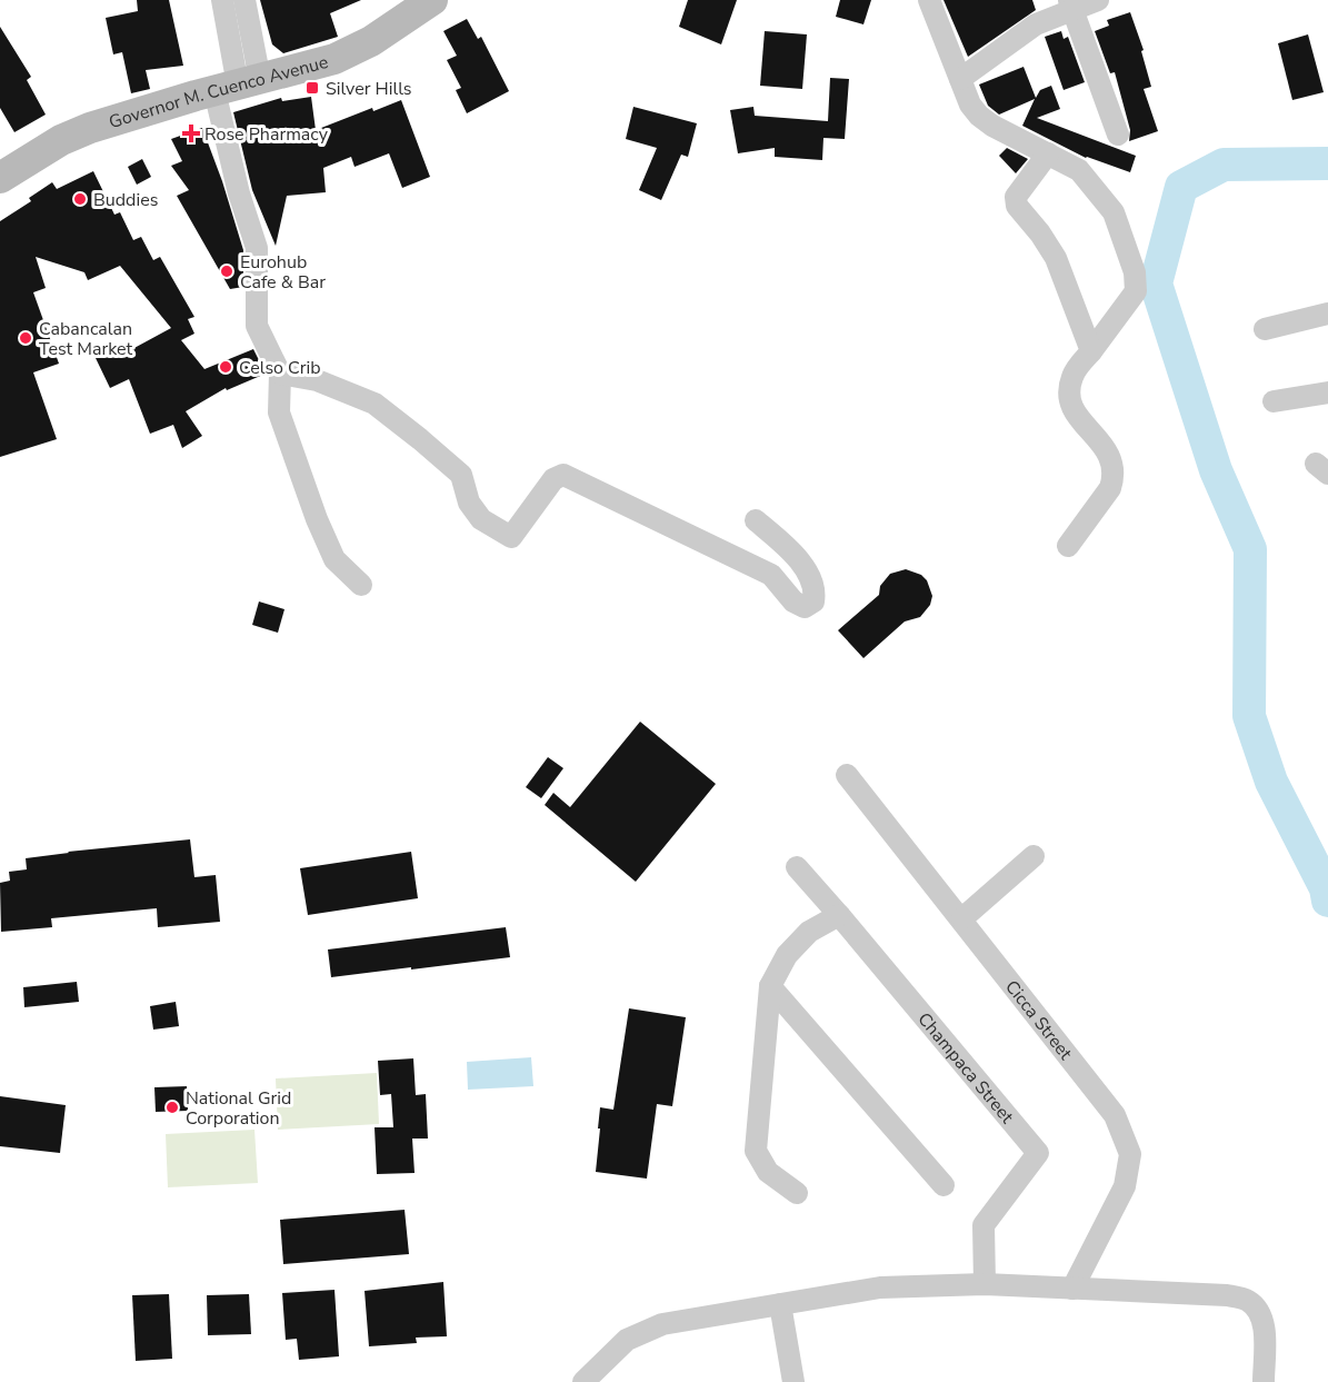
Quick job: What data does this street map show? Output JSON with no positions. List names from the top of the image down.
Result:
{
  "streets": {
    "main road": ["Governor M. Cuenco Avenue"],
    "street": ["Cicca Street", "Champaca Street"]
  },
  "places": {
    "transit": ["Silver Hills"],
    "health": ["Rose Pharmacy"],
    "other": [
      "Buddies",
      "Eurohub Cafe & Bar",
      "Cabancalan Test Market",
      "Celso Crib",
      "National Grid Corporation"
    ]
  }
}
